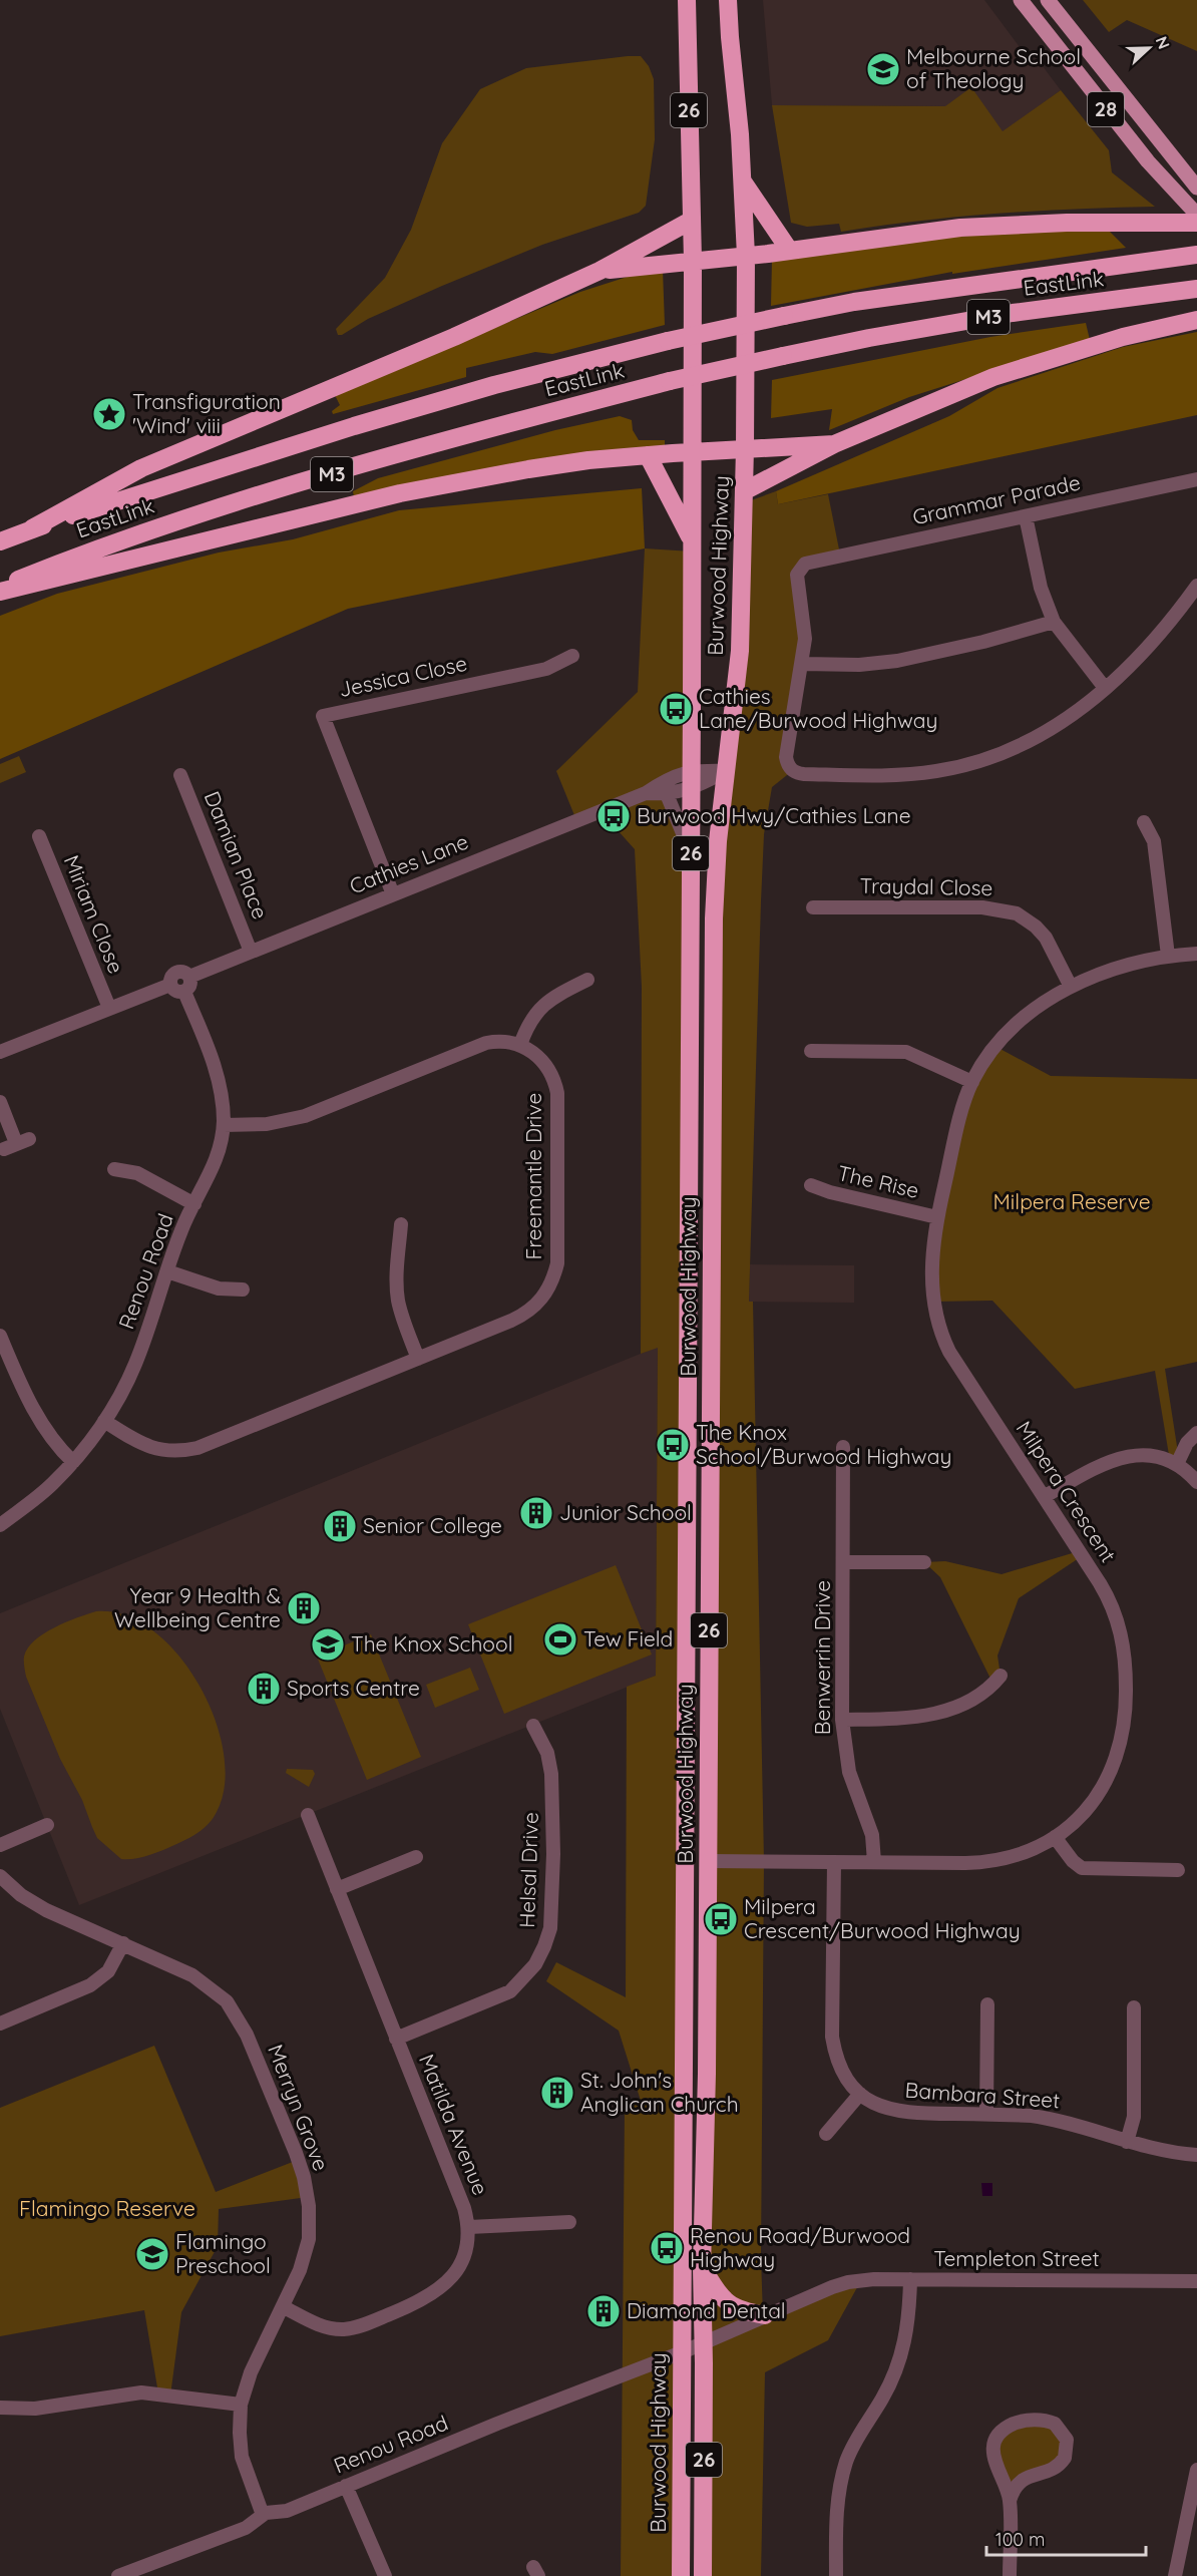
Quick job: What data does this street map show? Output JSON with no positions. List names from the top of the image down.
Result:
{
  "streets": {
    "highway": [
      "26",
      "EastLink",
      "M3",
      "Burwood Highway"
    ],
    "main road": ["28"],
    "street": [
      "Grammar Parade",
      "Jessica Close",
      "Damian Place",
      "Cathies Lane",
      "Traydal Close",
      "Miriam Close",
      "Freemantle Drive",
      "The Rise",
      "Renou Road",
      "Milpera Crescent",
      "Benwerrin Drive",
      "Helsal Drive",
      "Bambara Street",
      "Merryn Grove",
      "Matilda Avenue",
      "Templeton Street"
    ]
  },
  "crossings": [
    ["Burwood Highway", "Cathies Lane"],
    ["Burwood Highway", "Renou Road"],
    ["Burwood Highway", "Milpera Crescent"],
    ["Burwood Highway", "Templeton Street"],
    ["Jessica Close", "Cathies Lane"],
    ["Damian Place", "Cathies Lane"],
    ["Cathies Lane", "Renou Road"],
    ["Traydal Close", "Milpera Crescent"],
    ["Freemantle Drive", "Renou Road"],
    ["The Rise", "Milpera Crescent"],
    ["Renou Road", "Merryn Grove"],
    ["Renou Road", "Templeton Street"],
    ["Milpera Crescent", "Benwerrin Drive"],
    ["Milpera Crescent", "Bambara Street"],
    ["Helsal Drive", "Matilda Avenue"],
    ["Merryn Grove", "Matilda Avenue"]
  ],
  "parks": ["Milpera Reserve", "Flamingo Reserve"],
  "places": {
    "school or university": ["Melbourne School of Theology", "The Knox School", "Flamingo Preschool"],
    "place": ["Transfiguration 'Wind' viii"],
    "bus stop": [
      "Cathies Lane/Burwood Highway",
      "Burwood Hwy/Cathies Lane",
      "The Knox School/Burwood Highway",
      "Milpera Crescent/Burwood Highway",
      "Renou Road/Burwood Highway"
    ],
    "building": [
      "Junior School",
      "Senior College",
      "Year 9 Health & Wellbeing Centre",
      "Sports Centre",
      "St. John's Anglican Church",
      "Diamond Dental"
    ],
    "sports": ["Tew Field"]
  },
  "scale_bar": "100 m",
  "north": "right"
}
